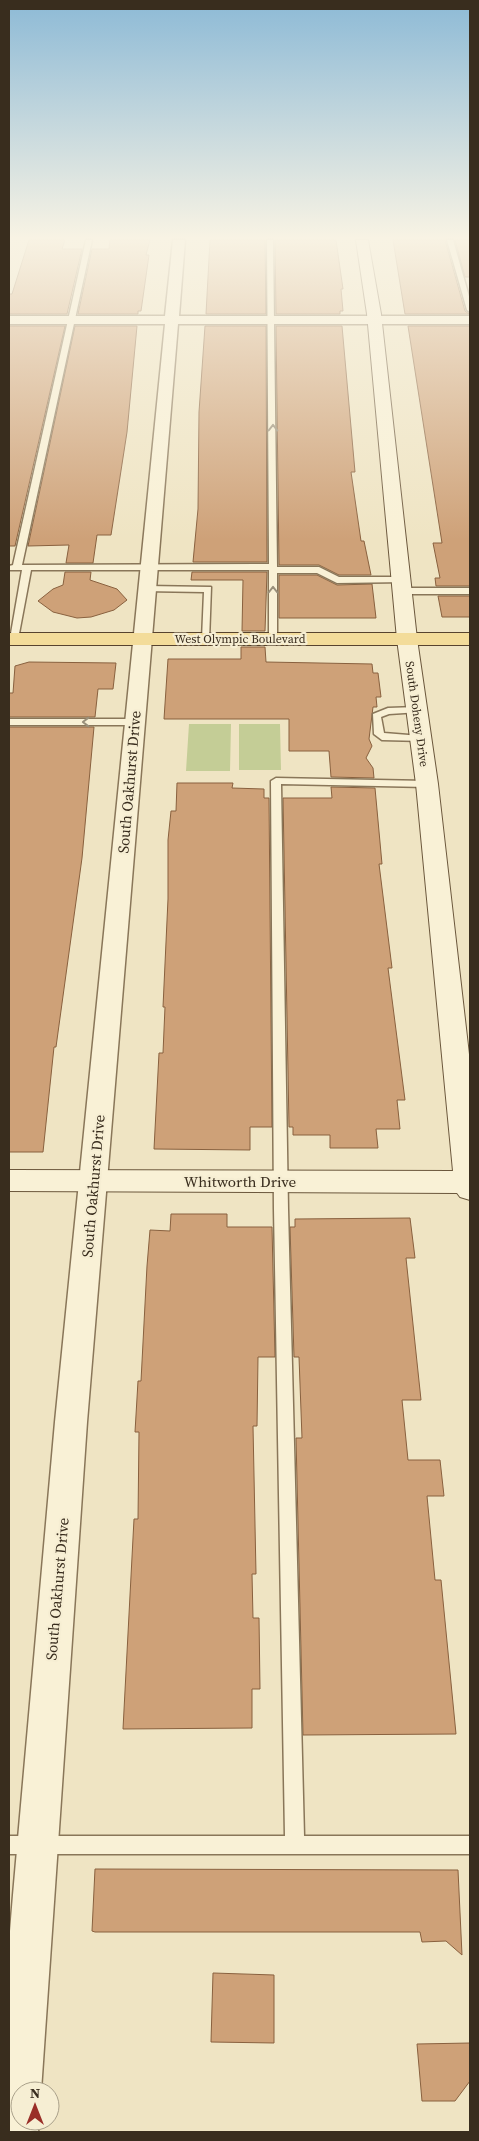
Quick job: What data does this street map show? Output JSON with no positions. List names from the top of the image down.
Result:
{
  "streets": {
    "main road": ["West Olympic Boulevard"],
    "street": ["South Doheny Drive", "South Oakhurst Drive", "Whitworth Drive"]
  },
  "crossings": [
    ["West Olympic Boulevard", "South Doheny Drive"],
    ["West Olympic Boulevard", "South Oakhurst Drive"],
    ["South Doheny Drive", "Whitworth Drive"],
    ["South Oakhurst Drive", "Whitworth Drive"]
  ],
  "north": "top"
}
